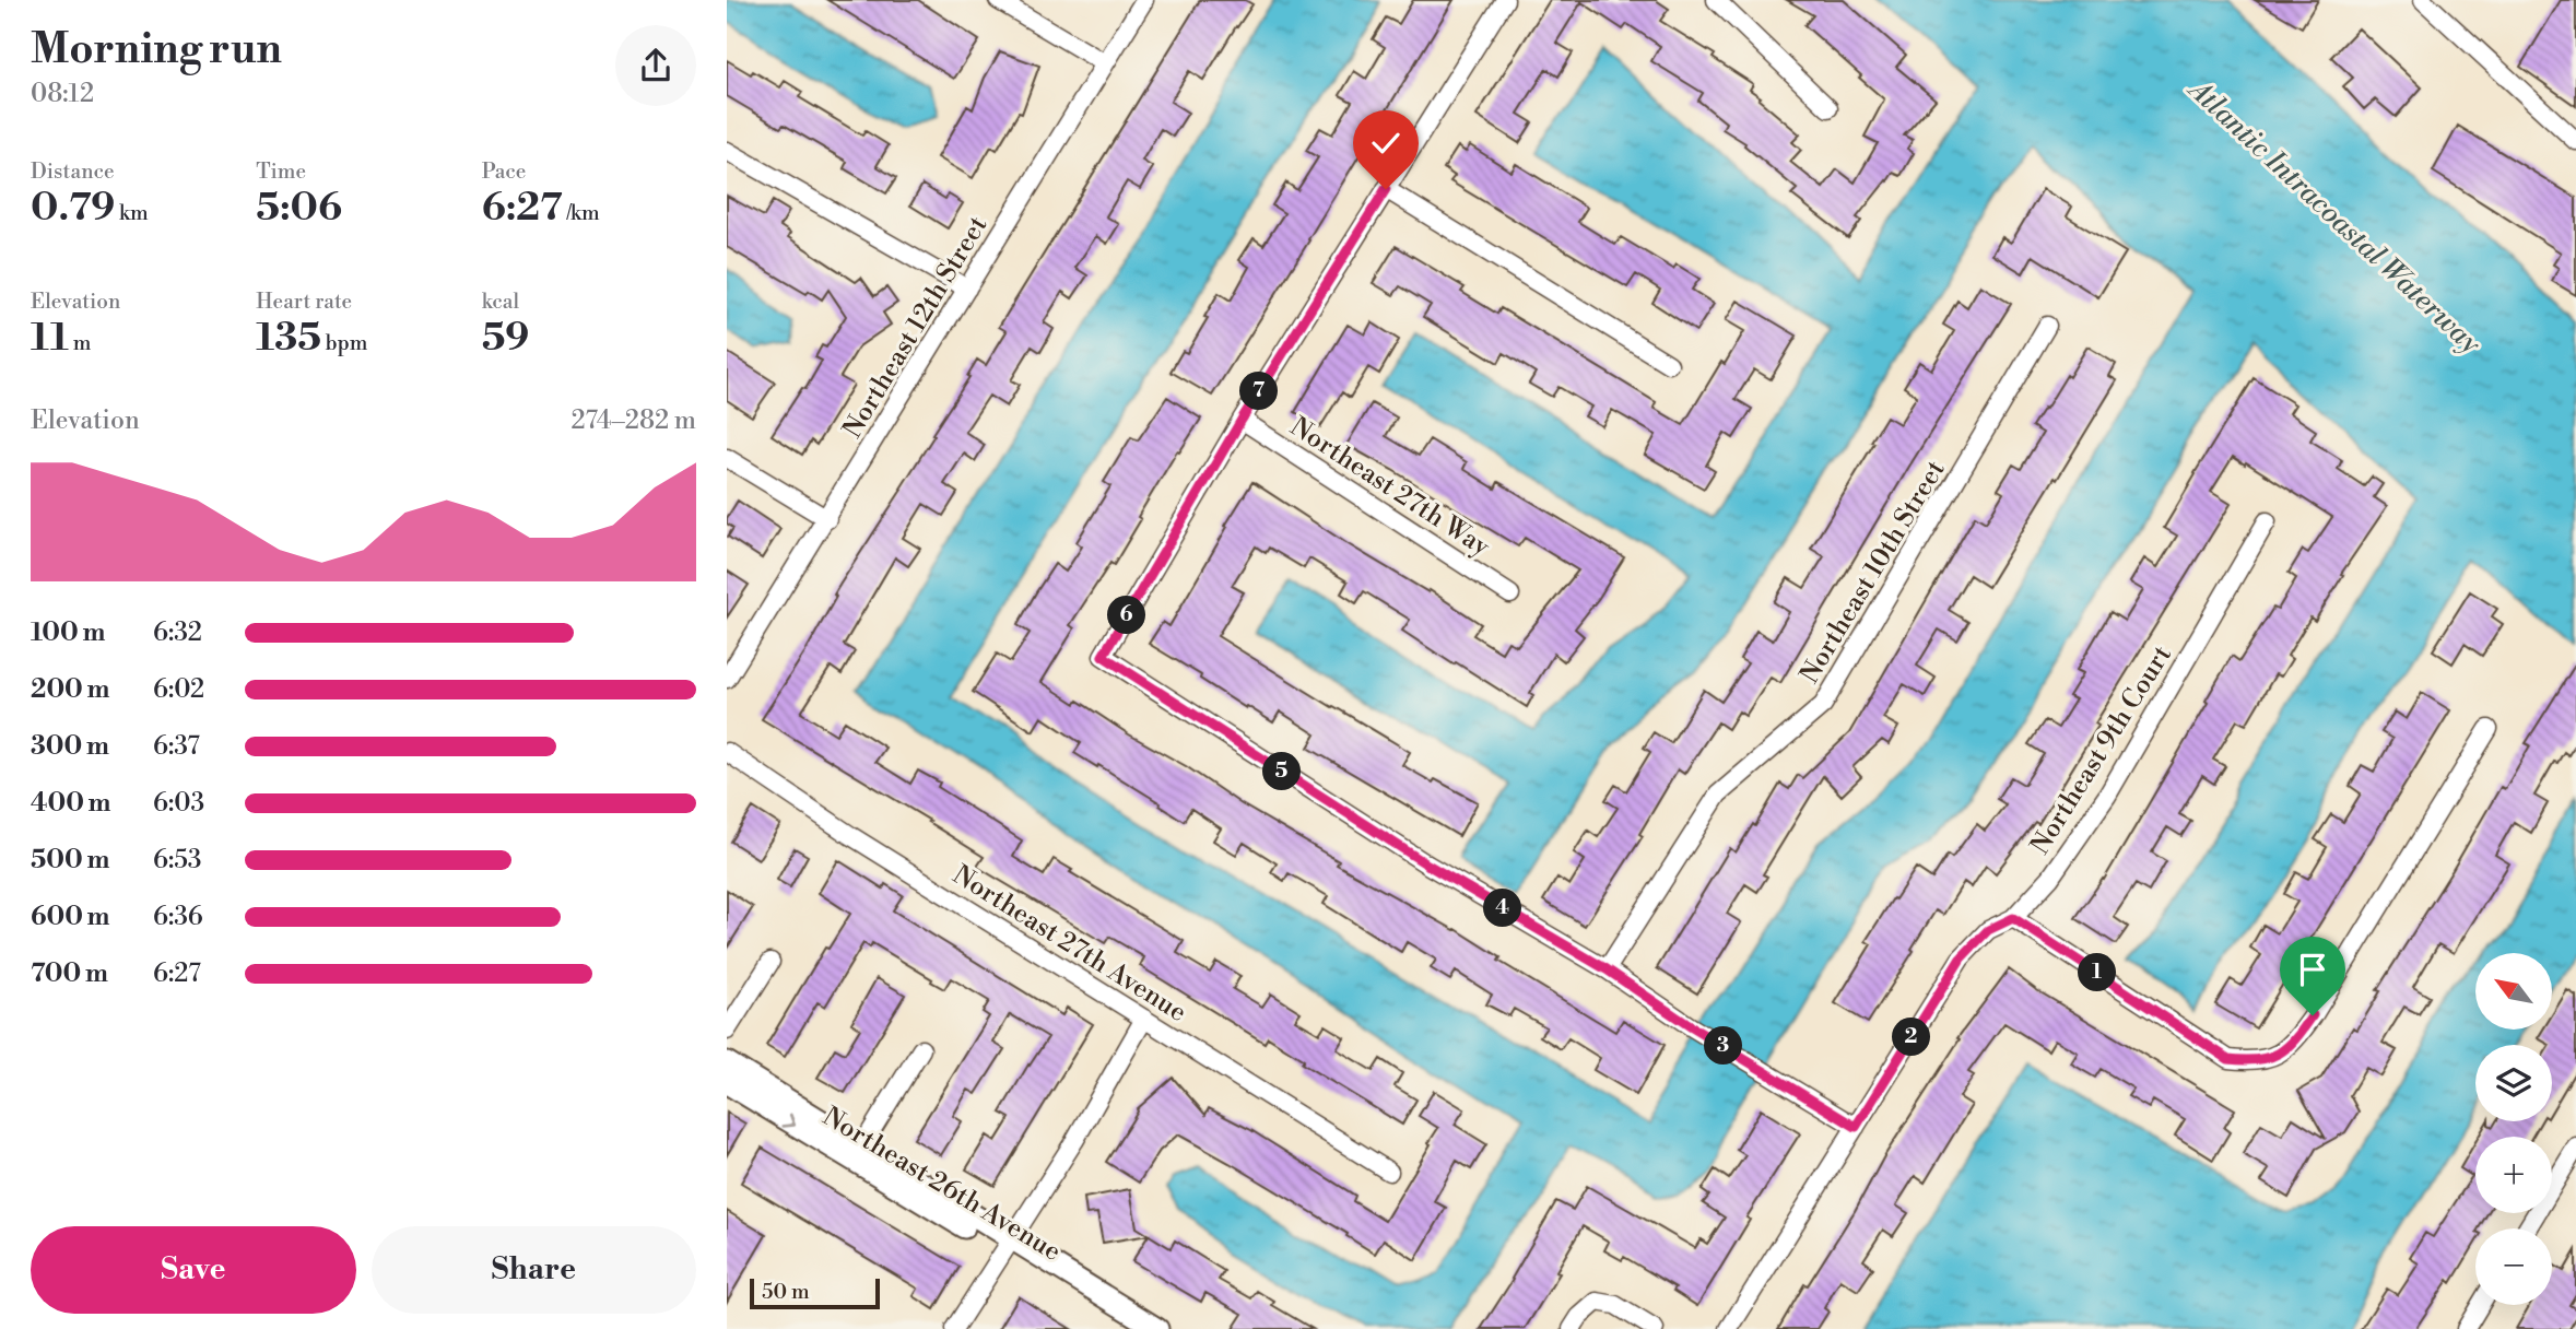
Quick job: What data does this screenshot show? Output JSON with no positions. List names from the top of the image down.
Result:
{
  "streets": {
    "street": [
      "Northeast 12th Street",
      "Northeast 27th Way",
      "Northeast 10th Street",
      "Northeast 9th Court",
      "Northeast 27th Avenue",
      "Northeast 26th Avenue"
    ]
  },
  "water": ["Atlantic Intracoastal Waterway"],
  "scale_bar": "50 m",
  "north": "top left",
  "page": {
    "heading": ["Morning run", "08:12"],
    "stats": [
      ["Distance", "0.79 km"],
      ["Time", "5:06"],
      ["Pace", "6:27 /km"],
      ["Elevation", "11 m"],
      ["Heart rate", "135 bpm"],
      ["kcal", "59"]
    ],
    "pins": [
      "7",
      "6",
      "5",
      "4",
      "1",
      "2",
      "3"
    ],
    "chart": ["Elevation", "274–282 m"],
    "list": [
      {
        "name": "100 m",
        "note": "6:32"
      },
      {
        "name": "200 m",
        "note": "6:02"
      },
      {
        "name": "300 m",
        "note": "6:37"
      },
      {
        "name": "400 m",
        "note": "6:03"
      },
      {
        "name": "500 m",
        "note": "6:53"
      },
      {
        "name": "600 m",
        "note": "6:36"
      },
      {
        "name": "700 m",
        "note": "6:27"
      }
    ],
    "map_buttons": ["+", "−"],
    "buttons": ["Save", "Share"],
    "scale": "50 m"
  }
}
